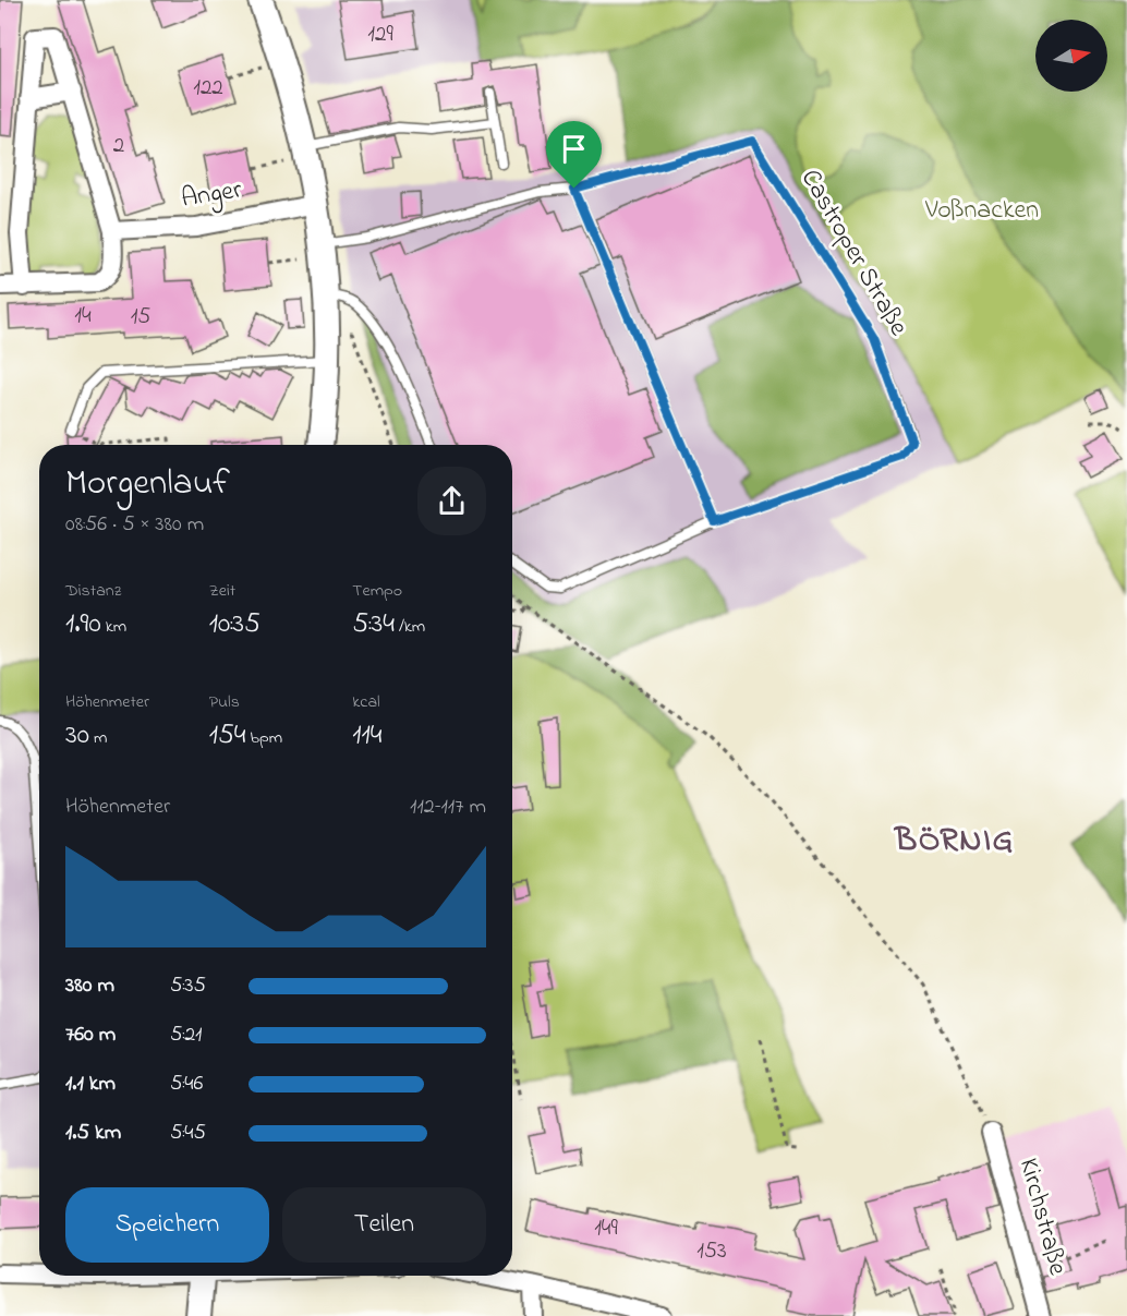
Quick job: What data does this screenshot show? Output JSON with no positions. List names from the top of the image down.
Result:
{
  "streets": {
    "street": ["Anger", "Kirchstraße"],
    "lane": ["Castroper Straße"]
  },
  "districts": ["BÖRNIG"],
  "parks": ["Voßnacken"],
  "house_numbers": [
    "129",
    "122",
    "2",
    "14",
    "15",
    "149",
    "153"
  ],
  "north": "right",
  "page": {
    "heading": ["Morgenlauf", "08:56 · 5 × 380 m"],
    "stats": [
      ["Distanz", "1.90 km"],
      ["Zeit", "10:35"],
      ["Tempo", "5:34 /km"],
      ["Höhenmeter", "30 m"],
      ["Puls", "154 bpm"],
      ["kcal", "114"]
    ],
    "chart": ["Höhenmeter", "112–117 m"],
    "list": [
      {
        "name": "380 m",
        "note": "5:35"
      },
      {
        "name": "760 m",
        "note": "5:21"
      },
      {
        "name": "1.1 km",
        "note": "5:46"
      },
      {
        "name": "1.5 km",
        "note": "5:45"
      }
    ],
    "buttons": ["Speichern", "Teilen"]
  }
}
